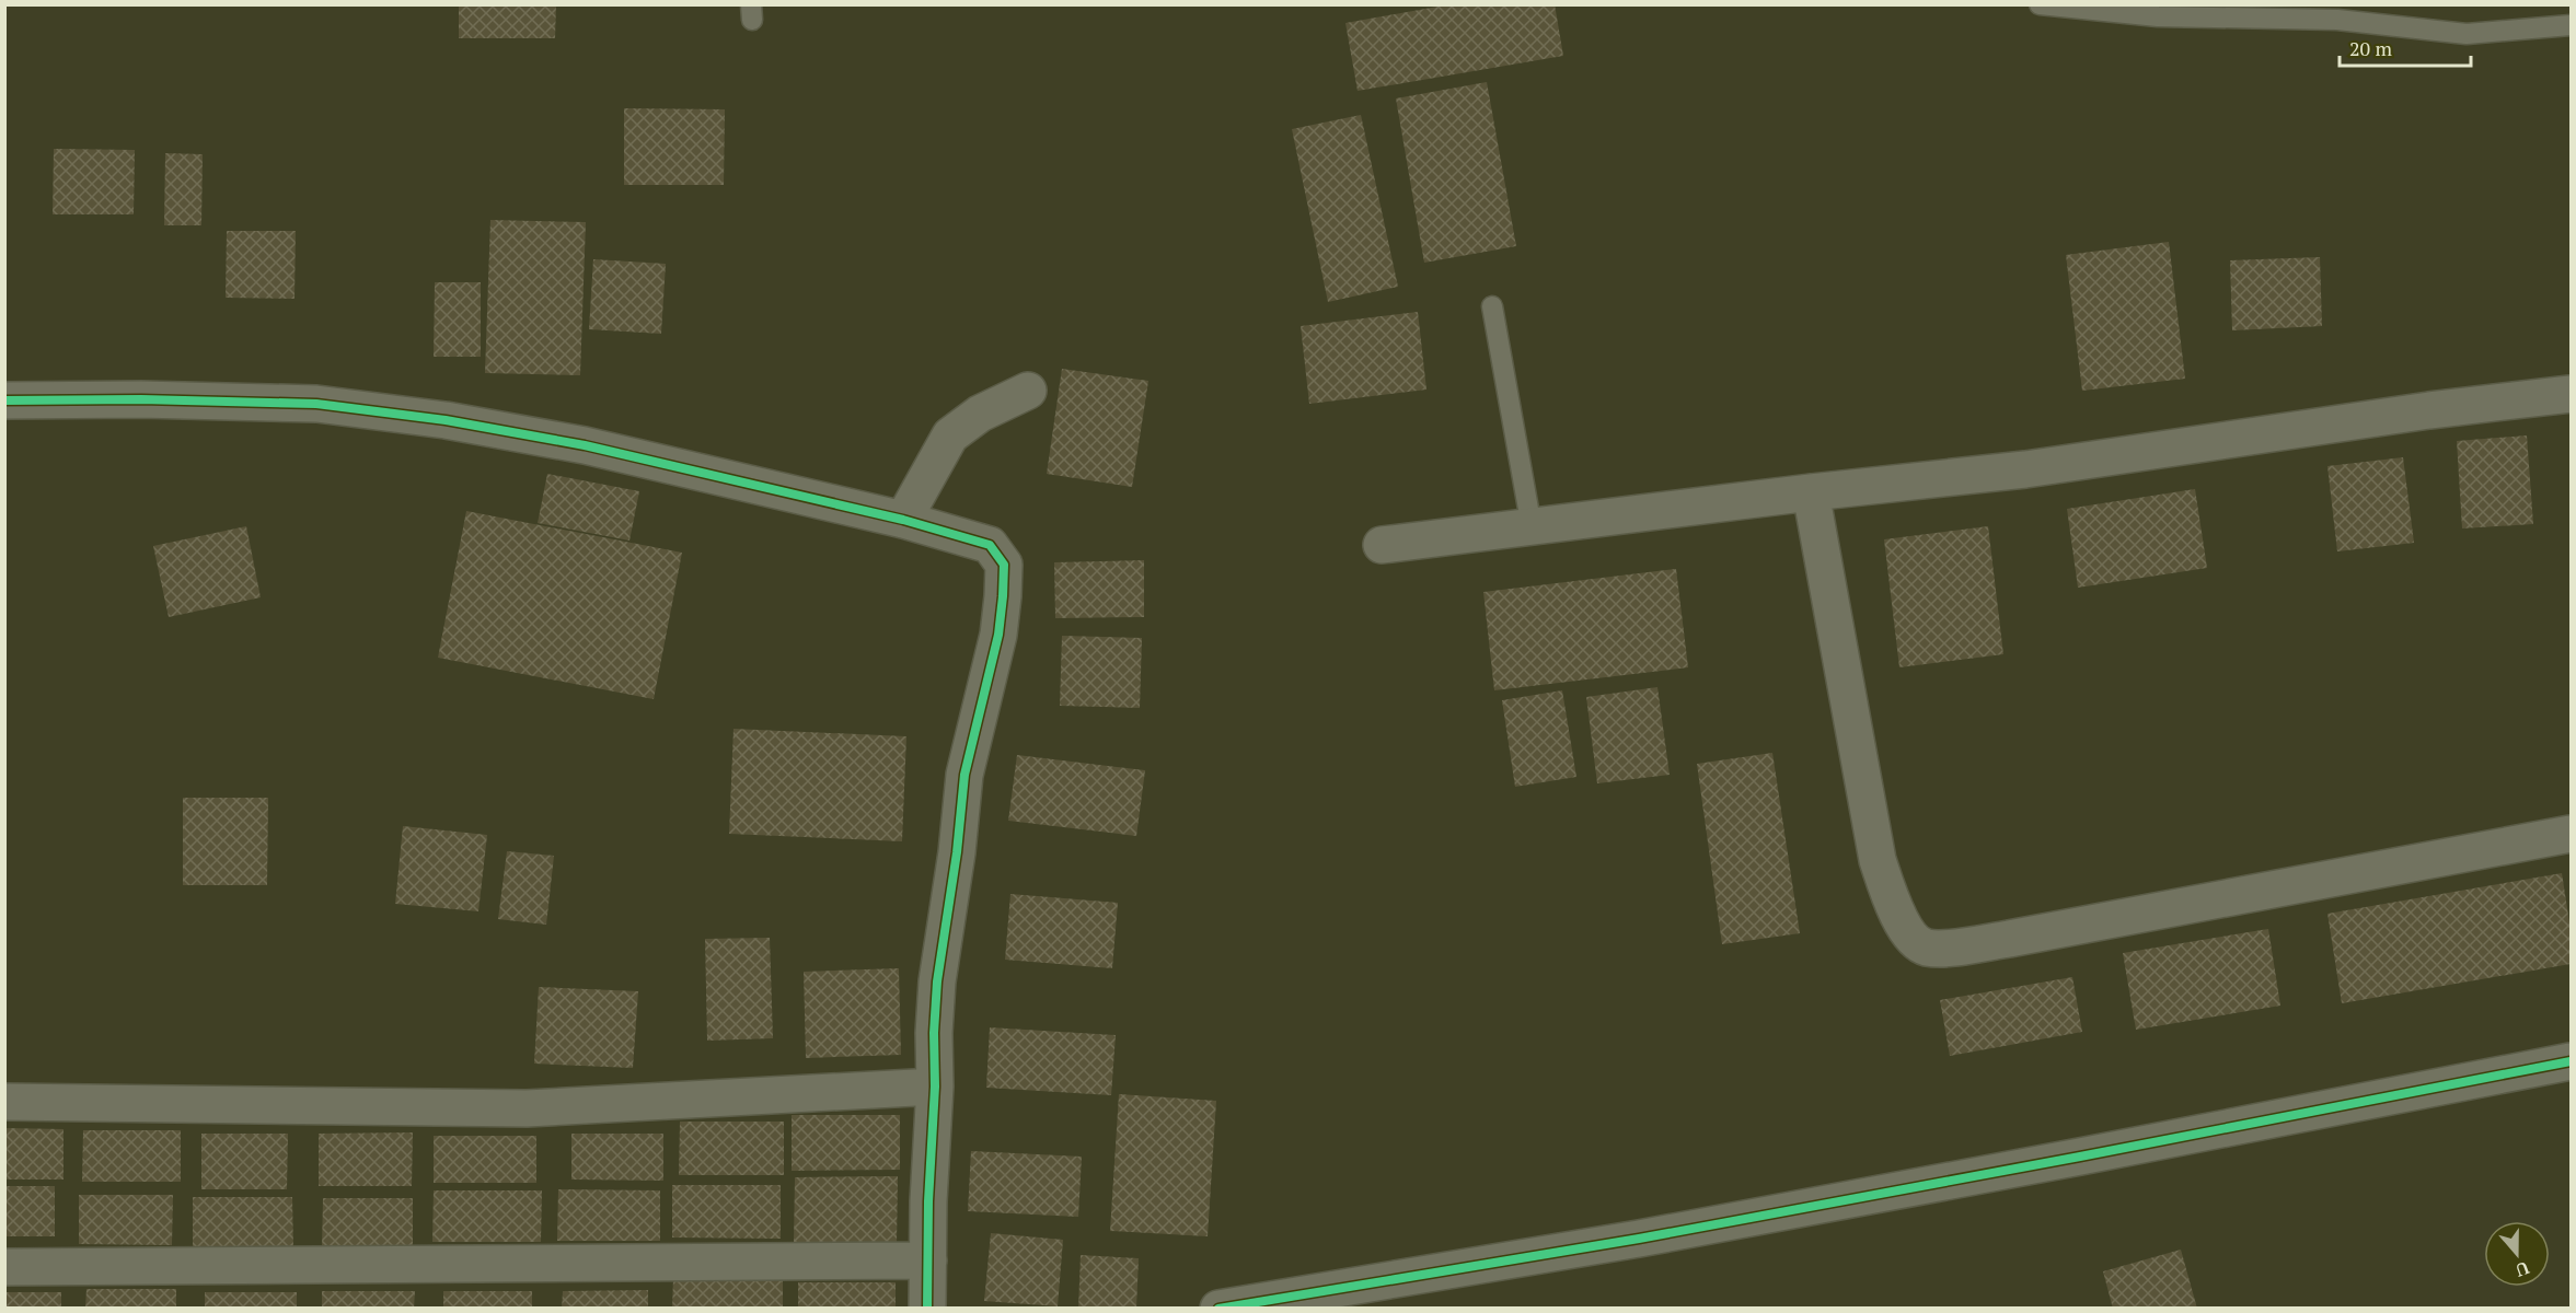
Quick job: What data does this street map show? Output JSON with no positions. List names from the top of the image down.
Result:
{
  "scale_bar": "20 m",
  "north": "bottom"
}
